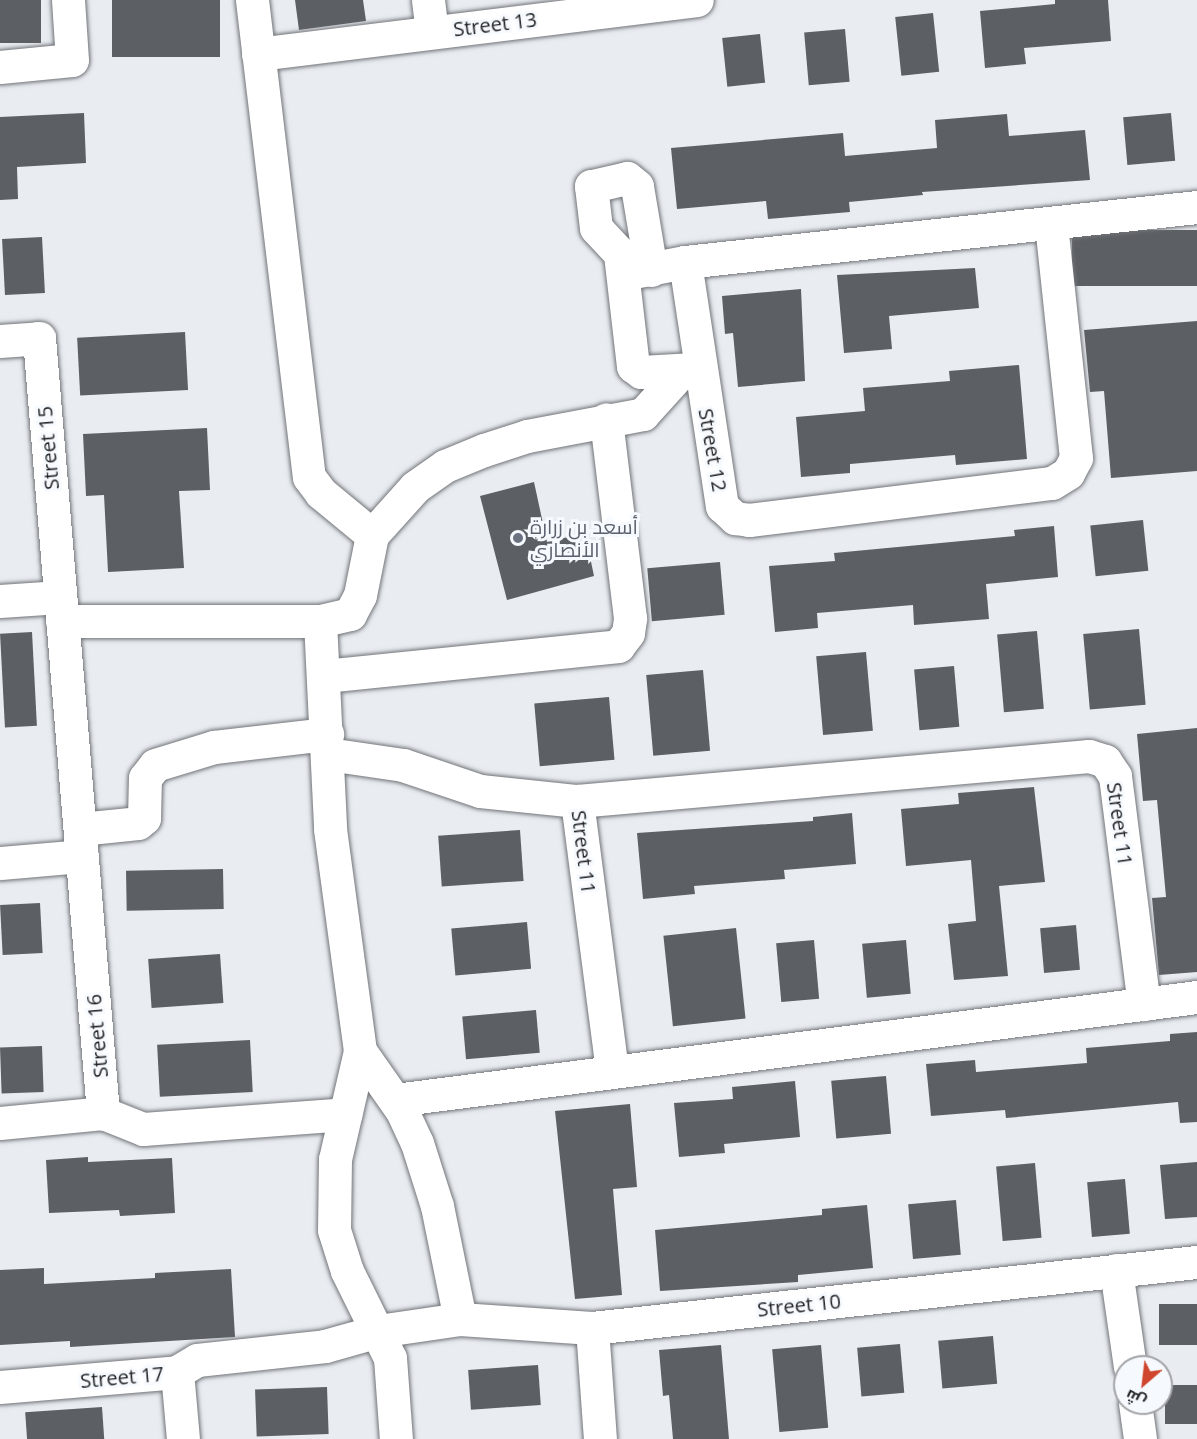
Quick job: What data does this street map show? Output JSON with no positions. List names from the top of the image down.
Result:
{
  "streets": {
    "street": [
      "Street 13",
      "Street 15",
      "Street 12",
      "Street 11",
      "Street 16",
      "Street 10",
      "Street 17"
    ]
  },
  "crossings": [
    ["Street 15", "Street 16"],
    ["Street 10", "Street 17"]
  ],
  "places": ["أسعد بن زرارة الأنصاري"],
  "north": "bottom left"
}
